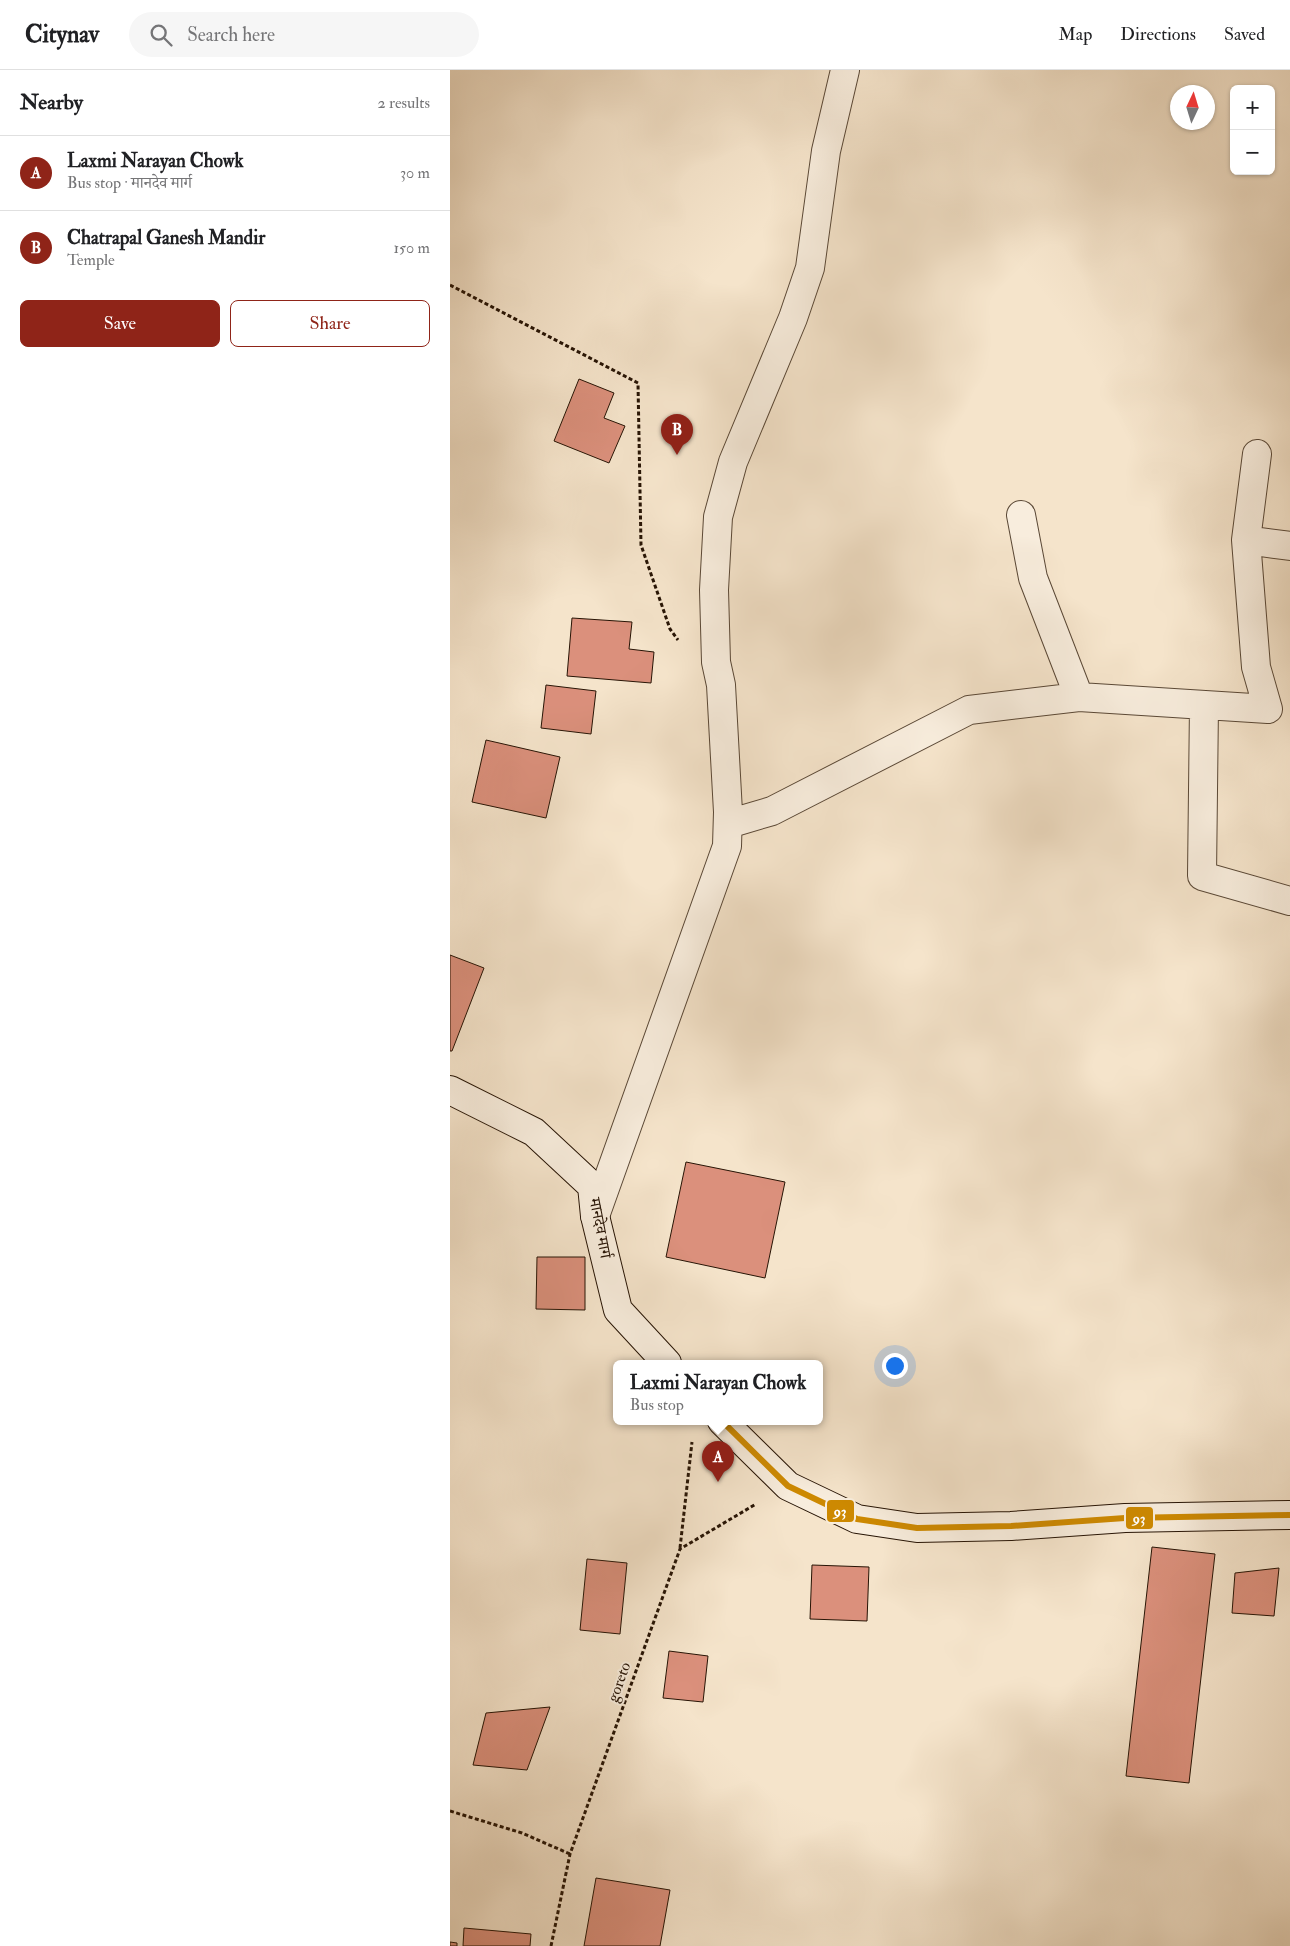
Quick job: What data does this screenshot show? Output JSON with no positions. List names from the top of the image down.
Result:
{
  "streets": {
    "street": ["मानदेव मार्ग"],
    "path": ["goreto"]
  },
  "lines": ["transit line 93"],
  "north": "top",
  "page": {
    "header": "Citynav",
    "search": "Search here",
    "nav": ["Map", "Directions", "Saved"],
    "heading": ["Nearby", "2 results"],
    "map_buttons": ["+", "−"],
    "list": [
      {
        "mark": "A",
        "name": "Laxmi Narayan Chowk",
        "note": "Bus stop · मानदेव मार्ग",
        "value": "30 m"
      },
      {
        "mark": "B",
        "name": "Chatrapal Ganesh Mandir",
        "note": "Temple",
        "value": "150 m"
      }
    ],
    "buttons": ["Save", "Share"],
    "pins": ["B", "A"],
    "popup": ["Laxmi Narayan Chowk", "Bus stop"]
  }
}
